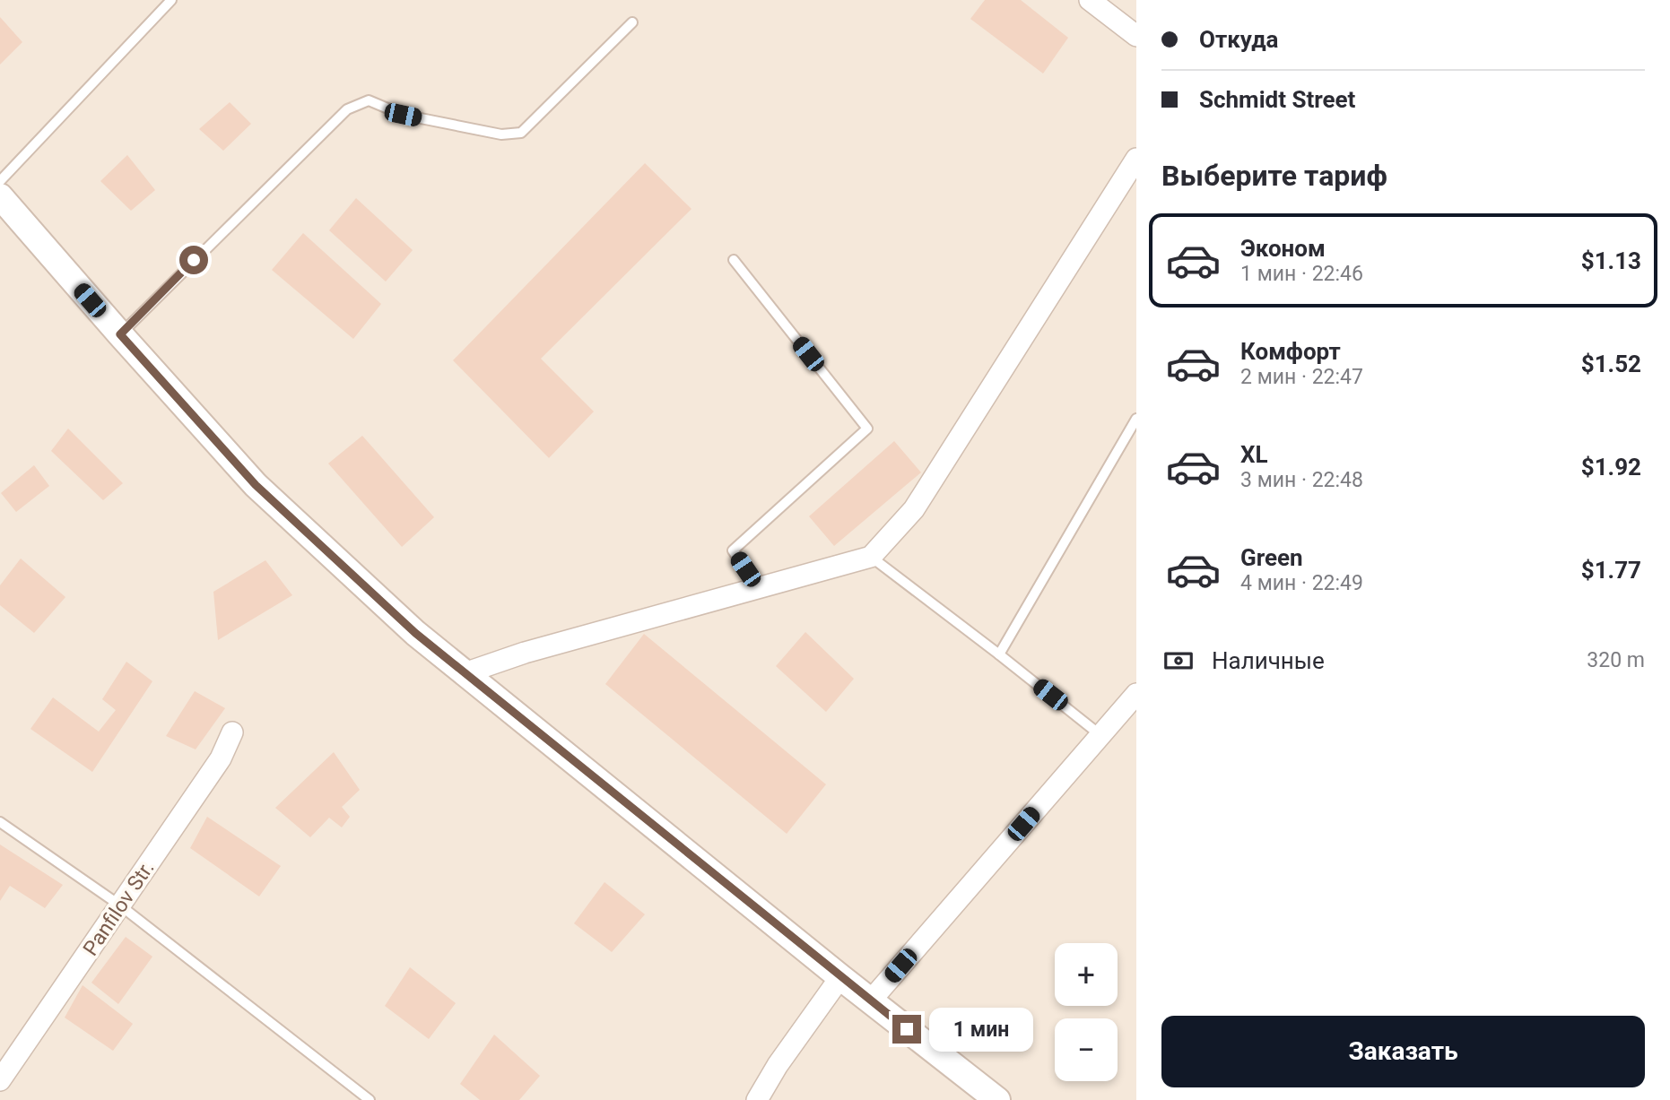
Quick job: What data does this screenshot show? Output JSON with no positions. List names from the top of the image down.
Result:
{
  "streets": {
    "street": ["Panfilov Str."]
  },
  "page": {
    "banner": ["Откуда", "Schmidt Street"],
    "heading": "Выберите тариф",
    "list": [
      {
        "name": "Эконом",
        "note": "1 мин · 22:46",
        "value": "$1.13"
      },
      {
        "name": "Комфорт",
        "note": "2 мин · 22:47",
        "value": "$1.52"
      },
      {
        "name": "XL",
        "note": "3 мин · 22:48",
        "value": "$1.92"
      },
      {
        "name": "Green",
        "note": "4 мин · 22:49",
        "value": "$1.77"
      }
    ],
    "pay": ["Наличные", "320 m"],
    "map_buttons": ["+", "−"],
    "buttons": "Заказать",
    "bubble": "1 мин"
  }
}
